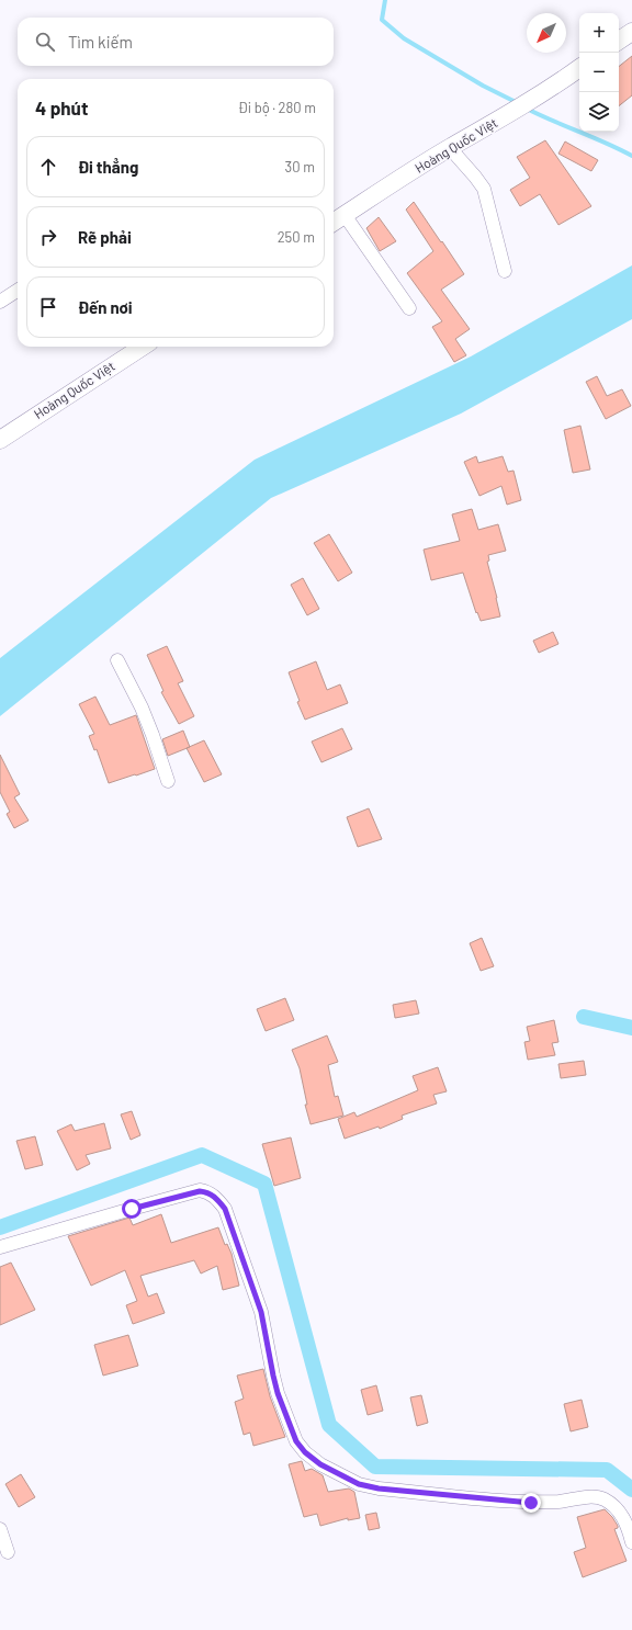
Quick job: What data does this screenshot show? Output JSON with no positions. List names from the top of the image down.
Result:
{
  "streets": {
    "street": ["Hoàng Quốc Việt"]
  },
  "north": "bottom left",
  "page": {
    "map_buttons": ["+", "−"],
    "search": "Tìm kiếm",
    "heading": ["4 phút", "Đi bộ · 280 m"],
    "list": [
      ["Đi thẳng", "30 m"],
      ["Rẽ phải", "250 m"],
      "Đến nơi"
    ]
  }
}
